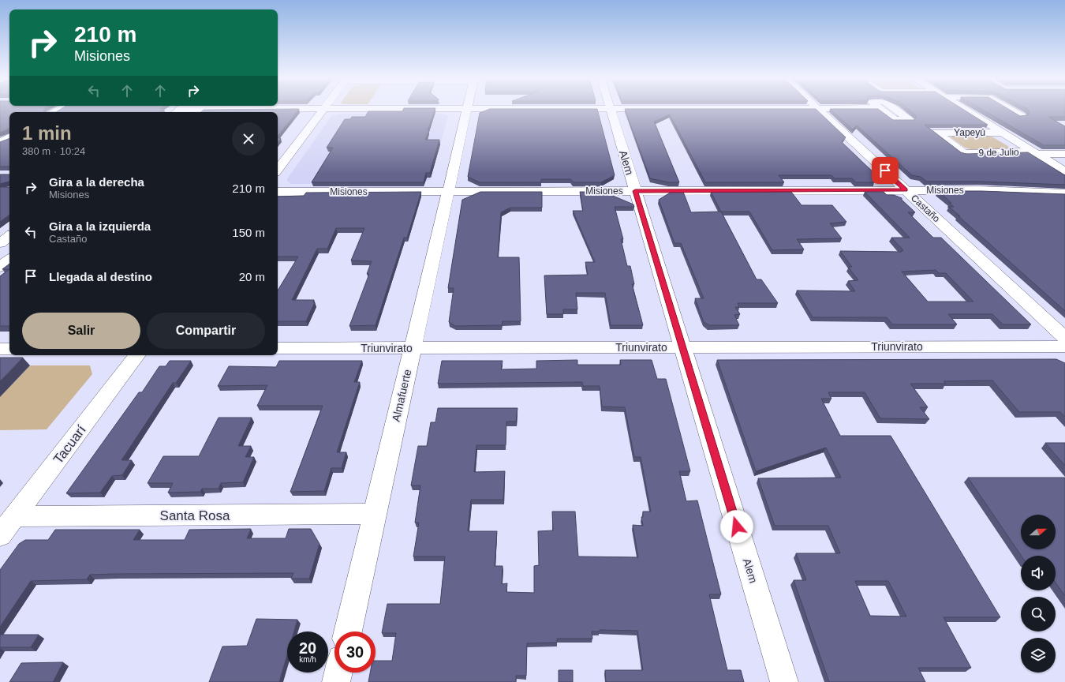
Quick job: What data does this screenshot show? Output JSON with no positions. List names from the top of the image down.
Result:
{
  "streets": {
    "street": [
      "Yapeyú",
      "9 de Julio",
      "Alem",
      "Misiones",
      "Castaño",
      "Triunvirato",
      "Almafuerte",
      "Tacuarí",
      "Santa Rosa"
    ]
  },
  "crossings": [
    ["Yapeyú", "9 de Julio"],
    ["Alem", "Misiones"],
    ["Alem", "Triunvirato"],
    ["Misiones", "Castaño"],
    ["Misiones", "Almafuerte"],
    ["Triunvirato", "Almafuerte"],
    ["Almafuerte", "Santa Rosa"],
    ["Tacuarí", "Santa Rosa"]
  ],
  "north": "right",
  "page": {
    "turn": ["210 m", "Misiones"],
    "heading": ["1 min", "380 m · 10:24"],
    "list": [
      {
        "name": "Gira a la derecha",
        "note": "Misiones",
        "value": "210 m"
      },
      {
        "name": "Gira a la izquierda",
        "note": "Castaño",
        "value": "150 m"
      },
      {
        "name": "Llegada al destino",
        "value": "20 m"
      }
    ],
    "buttons": ["Salir", "Compartir"],
    "speed": "20 km/h",
    "limit": "30"
  }
}
